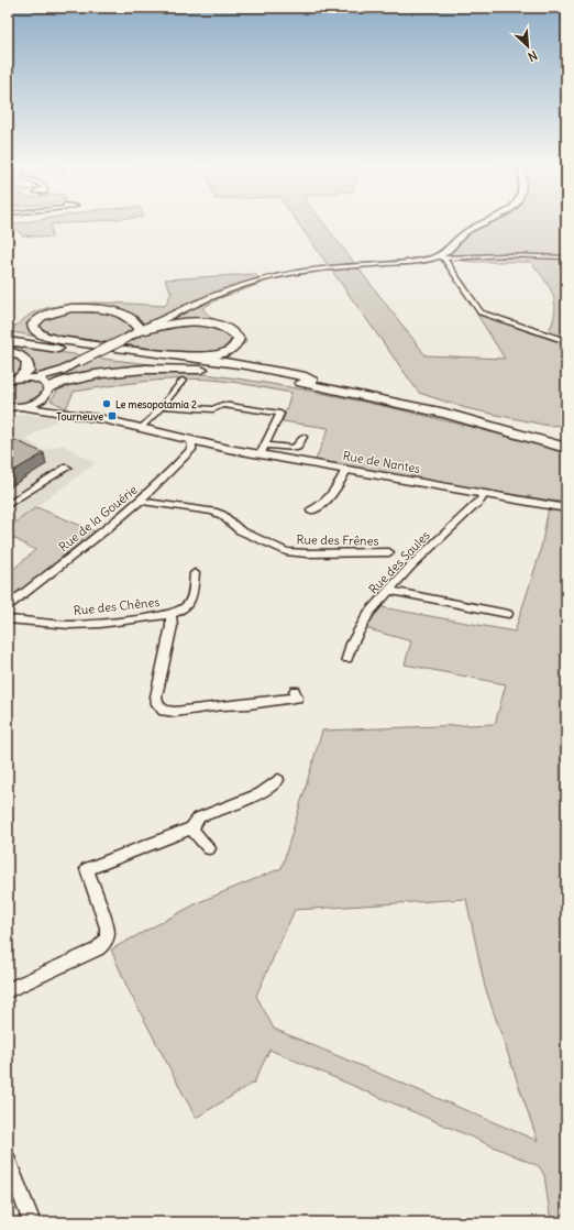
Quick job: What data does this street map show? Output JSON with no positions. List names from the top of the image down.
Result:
{
  "streets": {
    "street": [
      "Rue de Nantes",
      "Rue de la Gouérie",
      "Rue des Frênes",
      "Rue des Saules",
      "Rue des Chênes"
    ]
  },
  "crossings": [
    ["Rue de Nantes", "Rue de la Gouérie"],
    ["Rue de Nantes", "Rue des Saules"],
    ["Rue de la Gouérie", "Rue des Frênes"]
  ],
  "places": {
    "other": ["Le mesopotamia 2"],
    "transit": ["Tourneuve"]
  },
  "north": "bottom right"
}
